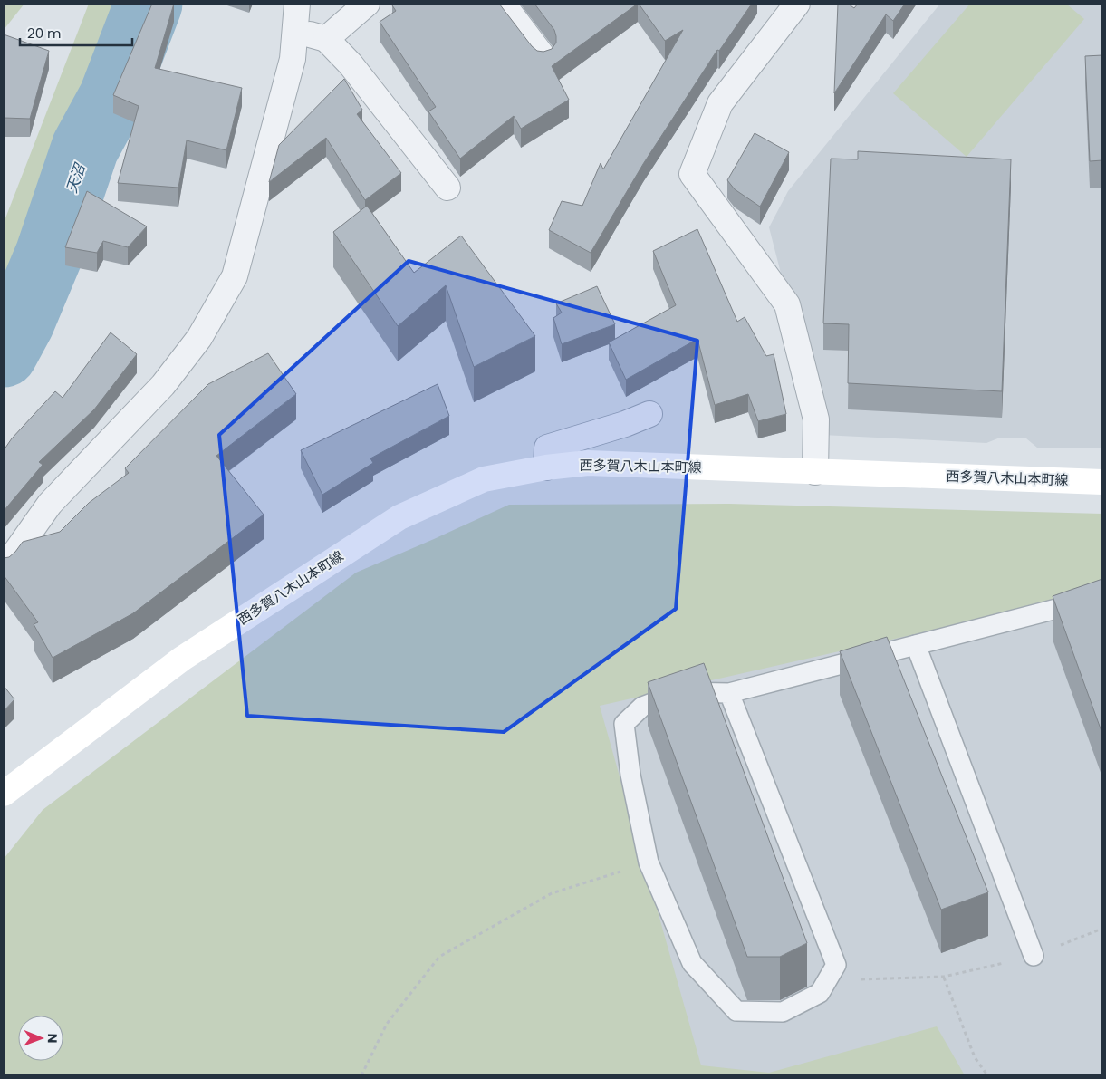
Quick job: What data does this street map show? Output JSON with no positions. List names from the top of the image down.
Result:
{
  "streets": {
    "street": ["西多賀八木山本町線"]
  },
  "water": ["天沼"],
  "scale_bar": "20 m",
  "north": "right"
}
